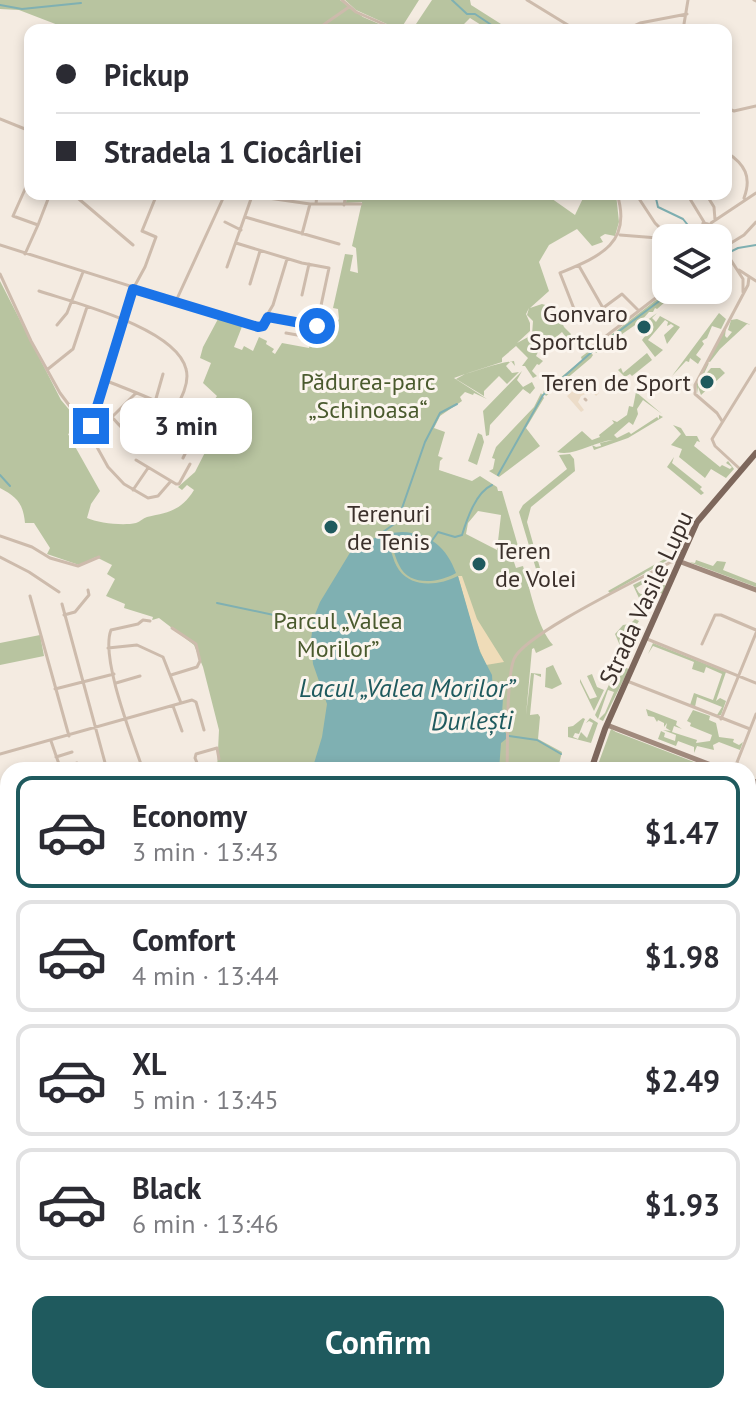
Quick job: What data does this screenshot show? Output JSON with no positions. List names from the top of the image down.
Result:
{
  "streets": {
    "main road": ["Strada Vasile Lupu"]
  },
  "water": ["Lacul „Valea Morilor”", "Durlești"],
  "parks": ["Pădurea-parc „Schinoasa“", "Parcul „Valea Morilor”"],
  "places": [
    "Gonvaro Sportclub",
    "Teren de Sport",
    "Terenuri de Tenis",
    "Teren de Volei"
  ],
  "page": {
    "banner": ["Pickup", "Stradela 1 Ciocârliei"],
    "bubble": "3 min",
    "list": [
      {
        "name": "Economy",
        "note": "3 min · 13:43",
        "value": "$1.47"
      },
      {
        "name": "Comfort",
        "note": "4 min · 13:44",
        "value": "$1.98"
      },
      {
        "name": "XL",
        "note": "5 min · 13:45",
        "value": "$2.49"
      },
      {
        "name": "Black",
        "note": "6 min · 13:46",
        "value": "$1.93"
      }
    ],
    "buttons": "Confirm"
  }
}
